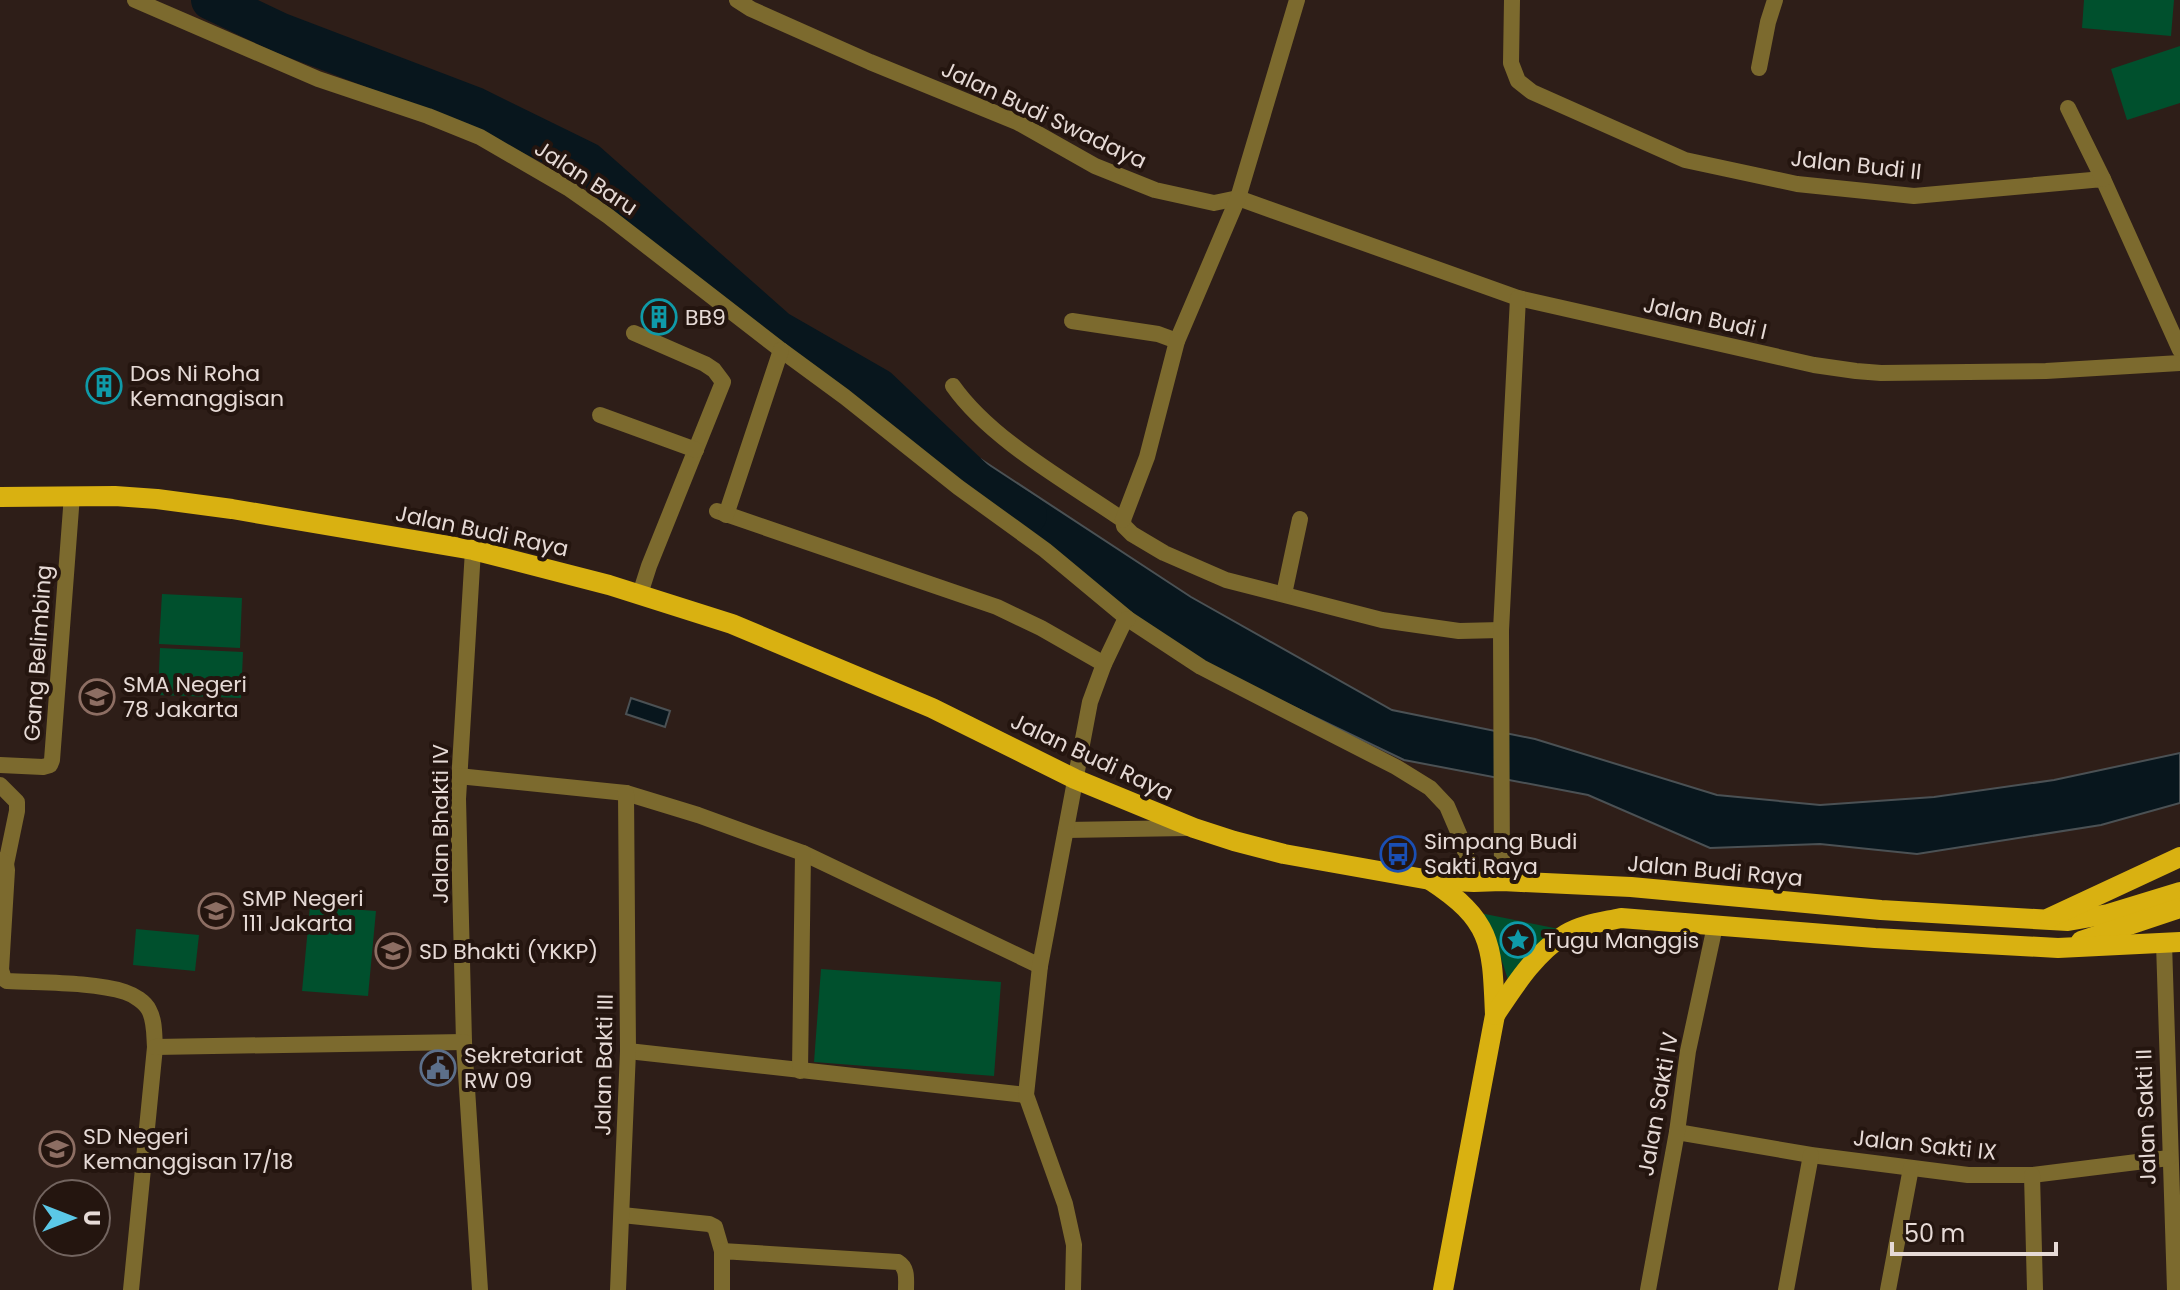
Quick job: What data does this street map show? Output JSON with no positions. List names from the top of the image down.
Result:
{
  "streets": {
    "main road": ["Jalan Budi Raya"],
    "street": [
      "Jalan Budi Swadaya",
      "Jalan Budi II",
      "Jalan Baru",
      "Jalan Budi I",
      "Gang Belimbing",
      "Jalan Bhakti IV",
      "Jalan Bakti III",
      "Jalan Sakti IV",
      "Jalan Sakti II",
      "Jalan Sakti IX"
    ]
  },
  "crossings": [
    ["Jalan Budi Swadaya", "Jalan Budi I"],
    ["Jalan Baru", "Jalan Budi Raya"],
    ["Jalan Budi Raya", "Gang Belimbing"],
    ["Jalan Budi Raya", "Jalan Bhakti IV"],
    ["Jalan Sakti IV", "Jalan Sakti IX"],
    ["Jalan Sakti II", "Jalan Sakti IX"]
  ],
  "places": {
    "building": ["BB9", "Dos Ni Roha Kemanggisan"],
    "school or university": [
      "SMA Negeri 78 Jakarta",
      "SMP Negeri 111 Jakarta",
      "SD Bhakti (YKKP)",
      "SD Negeri Kemanggisan 17/18"
    ],
    "bus stop": ["Simpang Budi Sakti Raya"],
    "place": ["Tugu Manggis"],
    "public building": ["Sekretariat RW 09"]
  },
  "scale_bar": "50 m",
  "north": "right"
}
